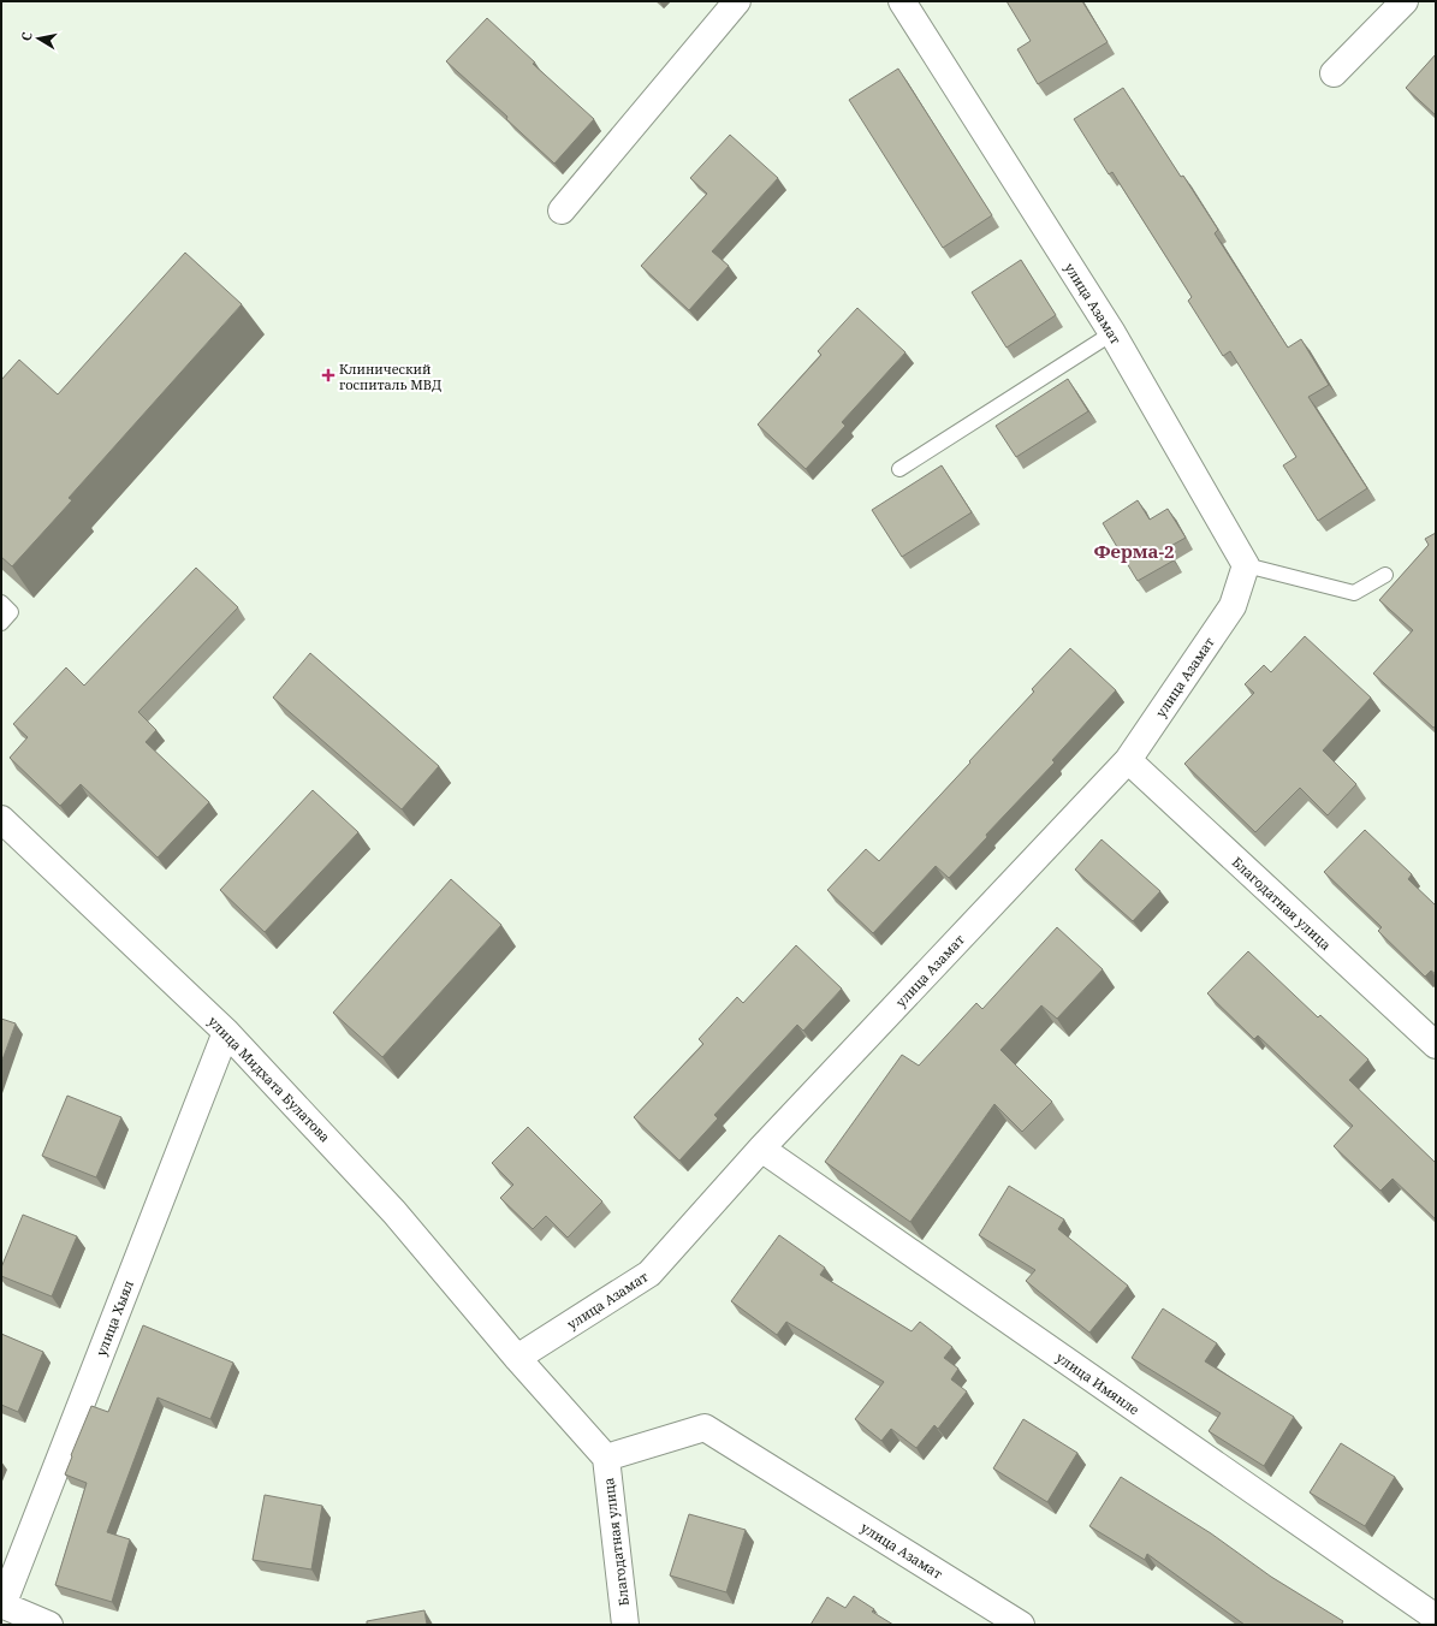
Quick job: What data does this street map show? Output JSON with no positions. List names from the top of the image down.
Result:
{
  "streets": {
    "street": [
      "улица Азамат",
      "Благодатная улица",
      "улица Мидхата Булатова",
      "улица Хыял",
      "улица Имянле"
    ]
  },
  "crossings": [
    ["улица Азамат", "Благодатная улица"],
    ["улица Азамат", "улица Мидхата Булатова"],
    ["улица Азамат", "улица Имянле"],
    ["улица Мидхата Булатова", "улица Хыял"]
  ],
  "districts": ["Ферма-2"],
  "places": {
    "health": ["Клинический госпиталь МВД"]
  },
  "north": "left"
}
